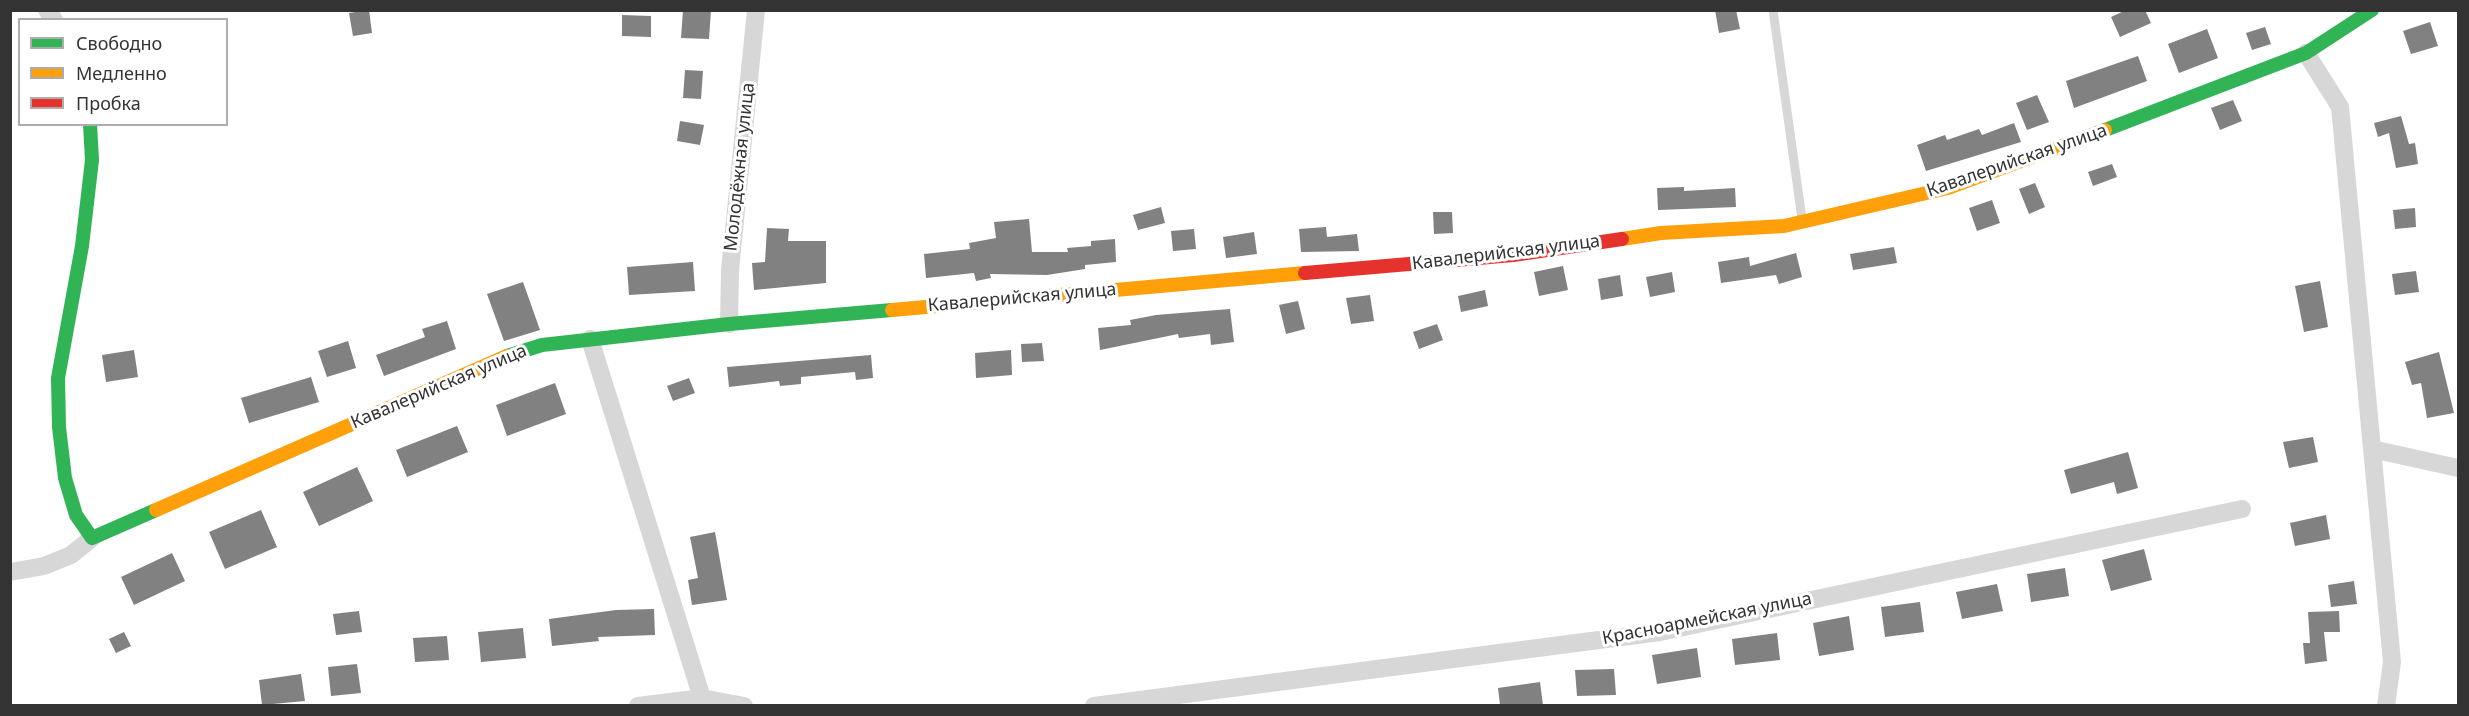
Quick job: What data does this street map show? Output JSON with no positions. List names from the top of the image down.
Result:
{
  "streets": {
    "street": ["Кавалерийская улица", "Молодёжная улица", "Красноармейская улица"]
  },
  "crossings": [
    ["Кавалерийская улица", "Молодёжная улица"]
  ],
  "legend": ["Свободно", "Медленно", "Пробка"]
}
